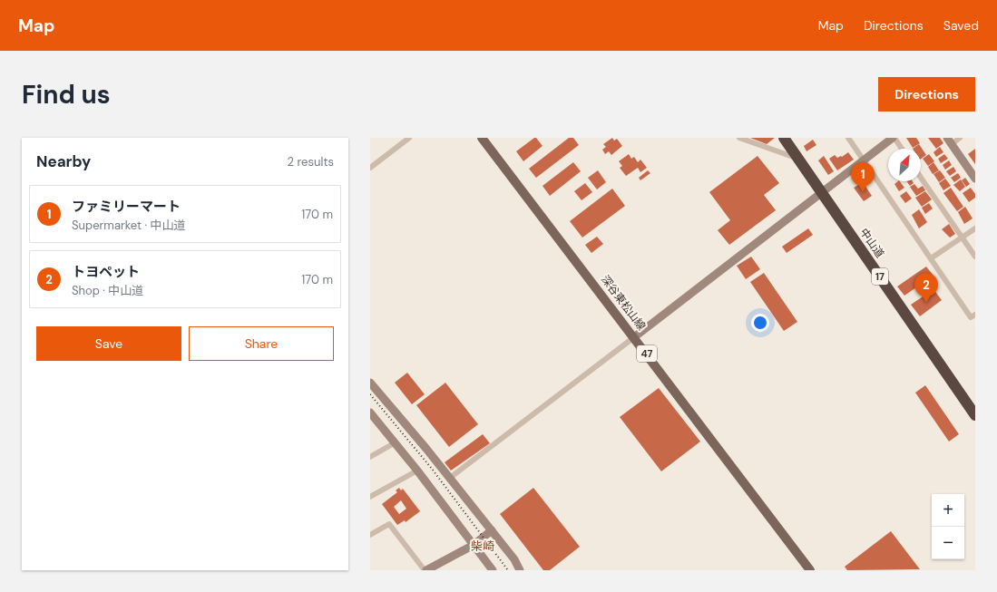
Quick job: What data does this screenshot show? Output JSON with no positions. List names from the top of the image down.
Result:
{
  "streets": {
    "highway": ["中山道", "17"],
    "main road": ["深谷東松山線", "47"]
  },
  "districts": ["柴崎"],
  "north": "top right",
  "page": {
    "header": "Map",
    "nav": ["Map", "Directions", "Saved"],
    "buttons": [
      "Directions",
      ["Save", "Share"]
    ],
    "title": "Find us",
    "heading": ["Nearby", "2 results"],
    "pins": ["1", "2"],
    "list": [
      {
        "mark": "1",
        "name": "ファミリーマート",
        "note": "Supermarket · 中山道",
        "value": "170 m"
      },
      {
        "mark": "2",
        "name": "トヨペット",
        "note": "Shop · 中山道",
        "value": "170 m"
      }
    ],
    "map_buttons": ["+", "−"]
  }
}
